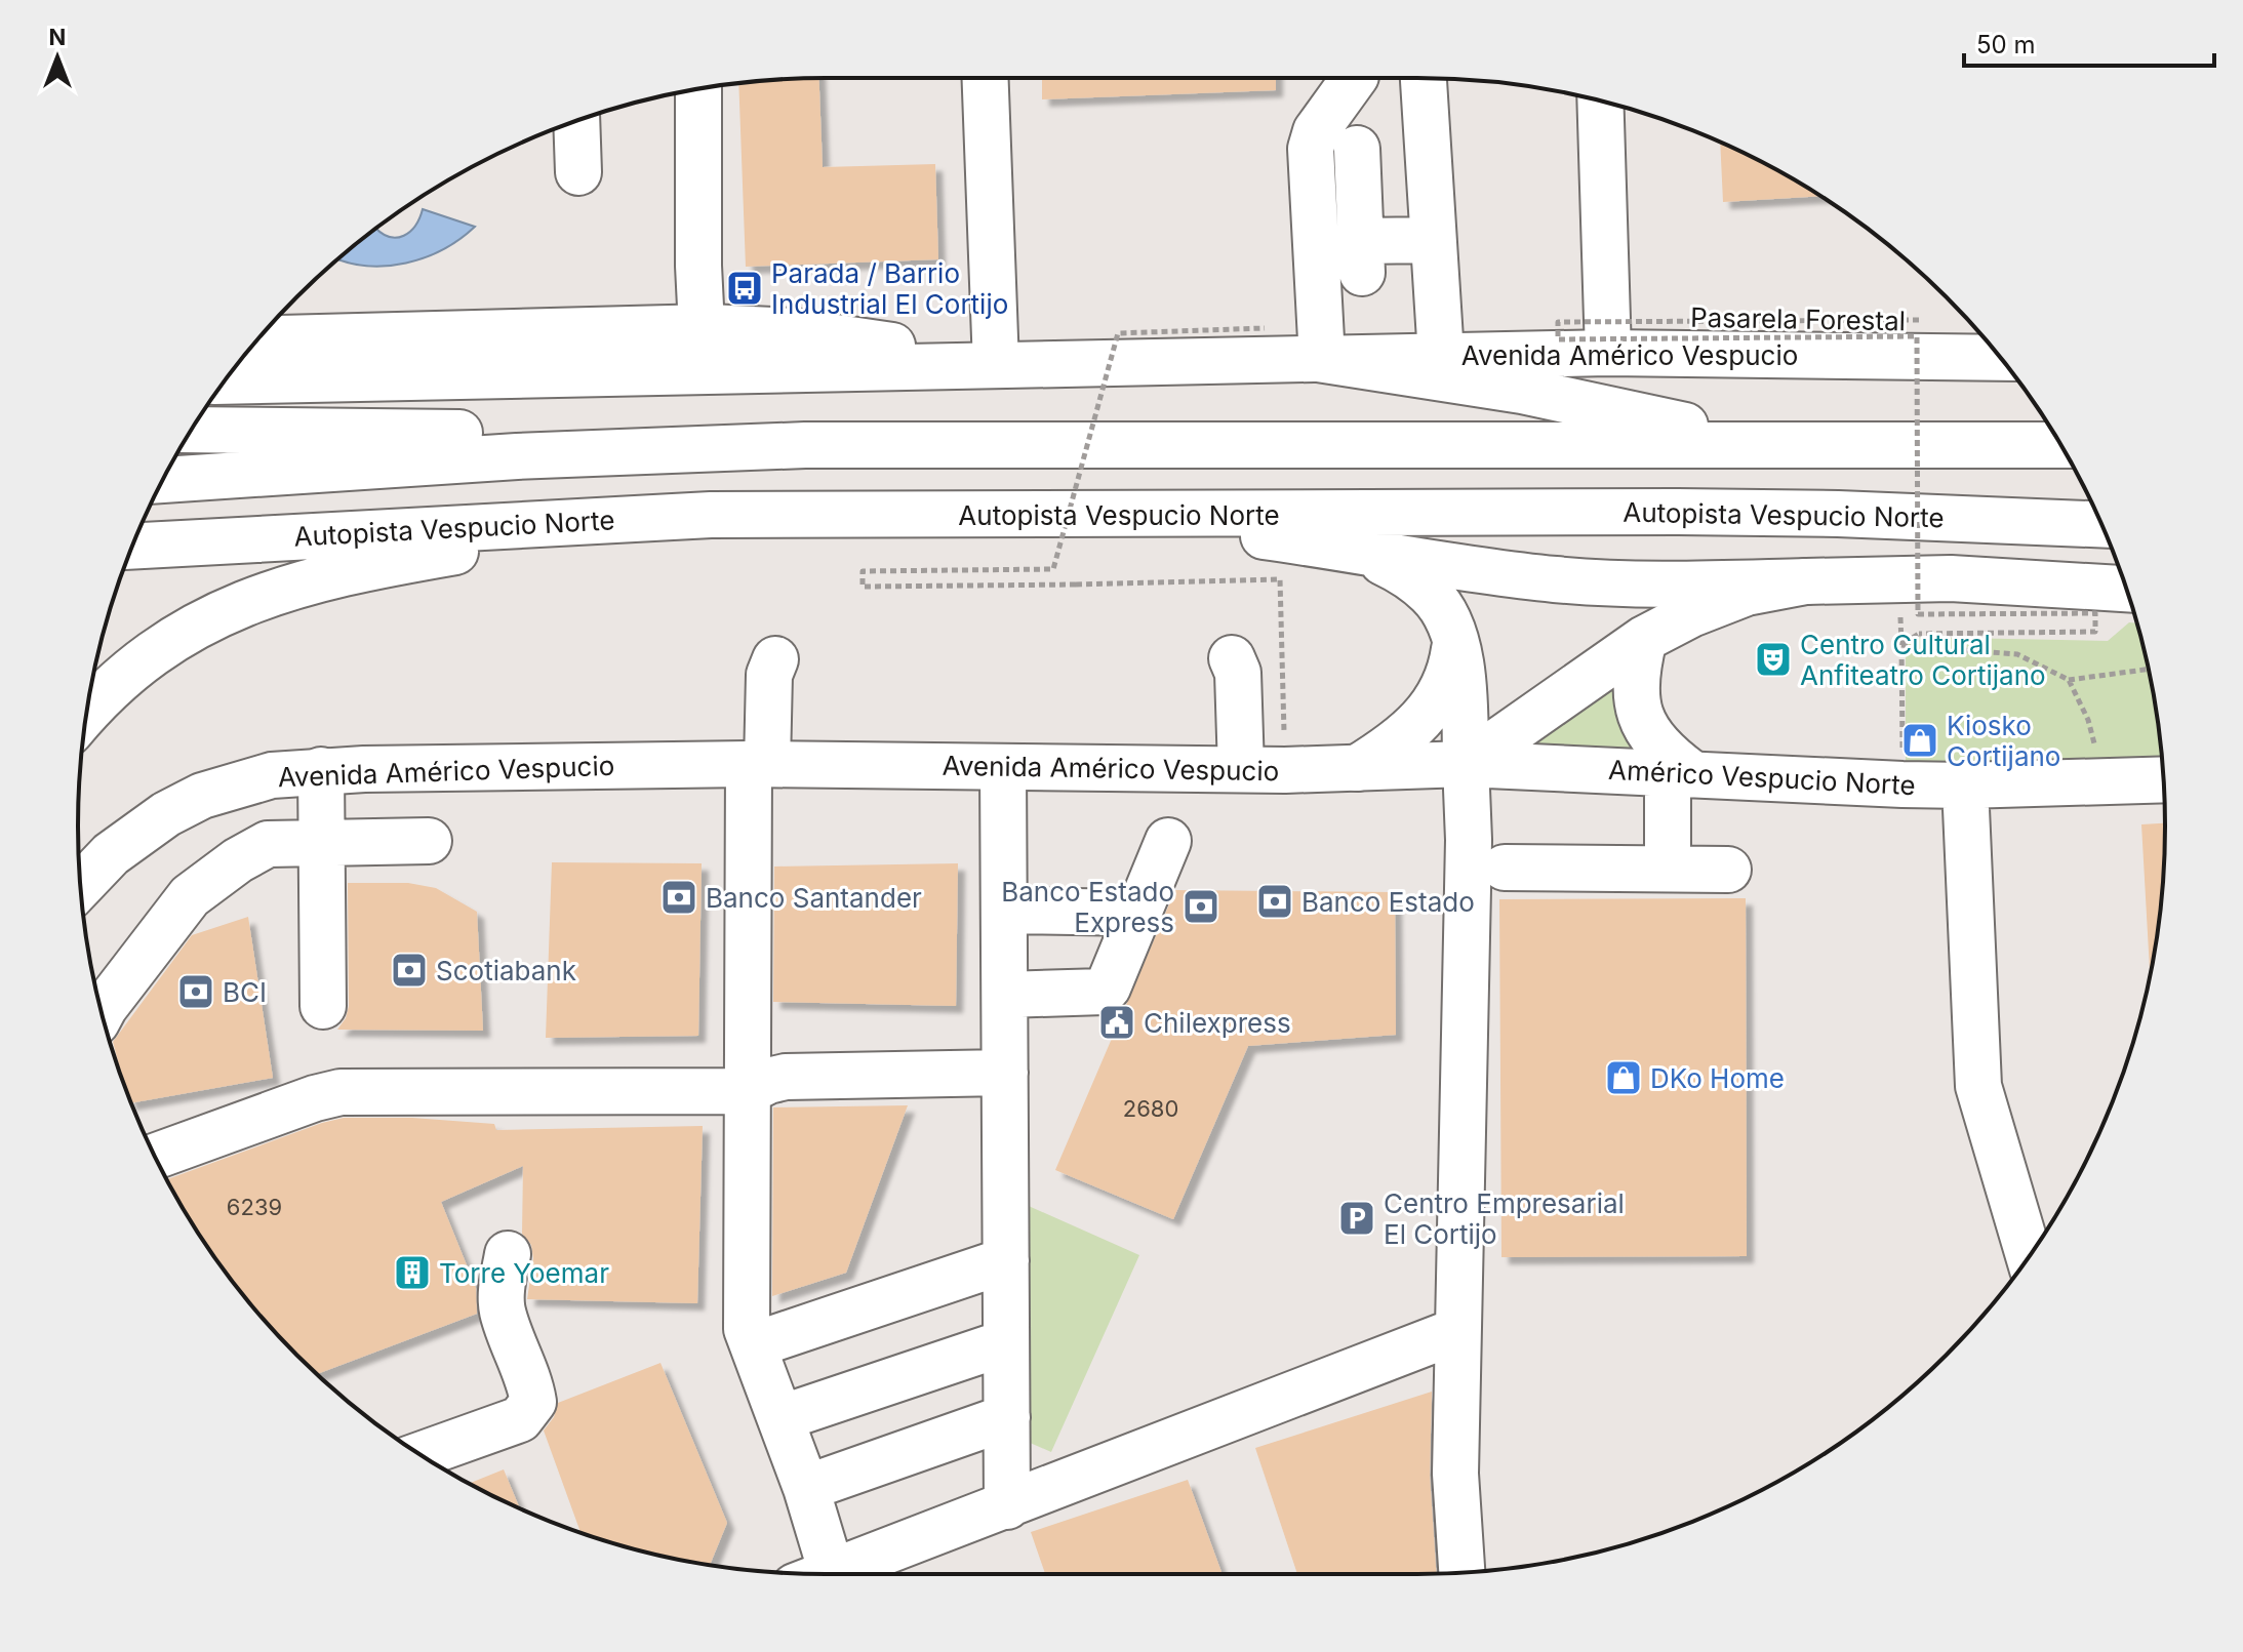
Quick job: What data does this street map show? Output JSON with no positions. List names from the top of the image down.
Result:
{
  "streets": {
    "main road": ["Avenida Américo Vespucio", "Autopista Vespucio Norte", "Américo Vespucio Norte"],
    "path": ["Pasarela Forestal"]
  },
  "crossings": [
    ["Avenida Américo Vespucio", "Américo Vespucio Norte"]
  ],
  "places": {
    "bus stop": ["Parada / Barrio Industrial El Cortijo"],
    "theatre": ["Centro Cultural Anfiteatro Cortijano"],
    "shop": ["Kiosko Cortijano", "DKo Home"],
    "bank": [
      "Banco Santander",
      "Banco Estado",
      "Banco Estado Express",
      "Scotiabank",
      "BCI"
    ],
    "public building": ["Chilexpress"],
    "parking": ["Centro Empresarial El Cortijo"],
    "building": ["Torre Yoemar"]
  },
  "house_numbers": ["2680", "6239"],
  "scale_bar": "50 m",
  "north": "top"
}
